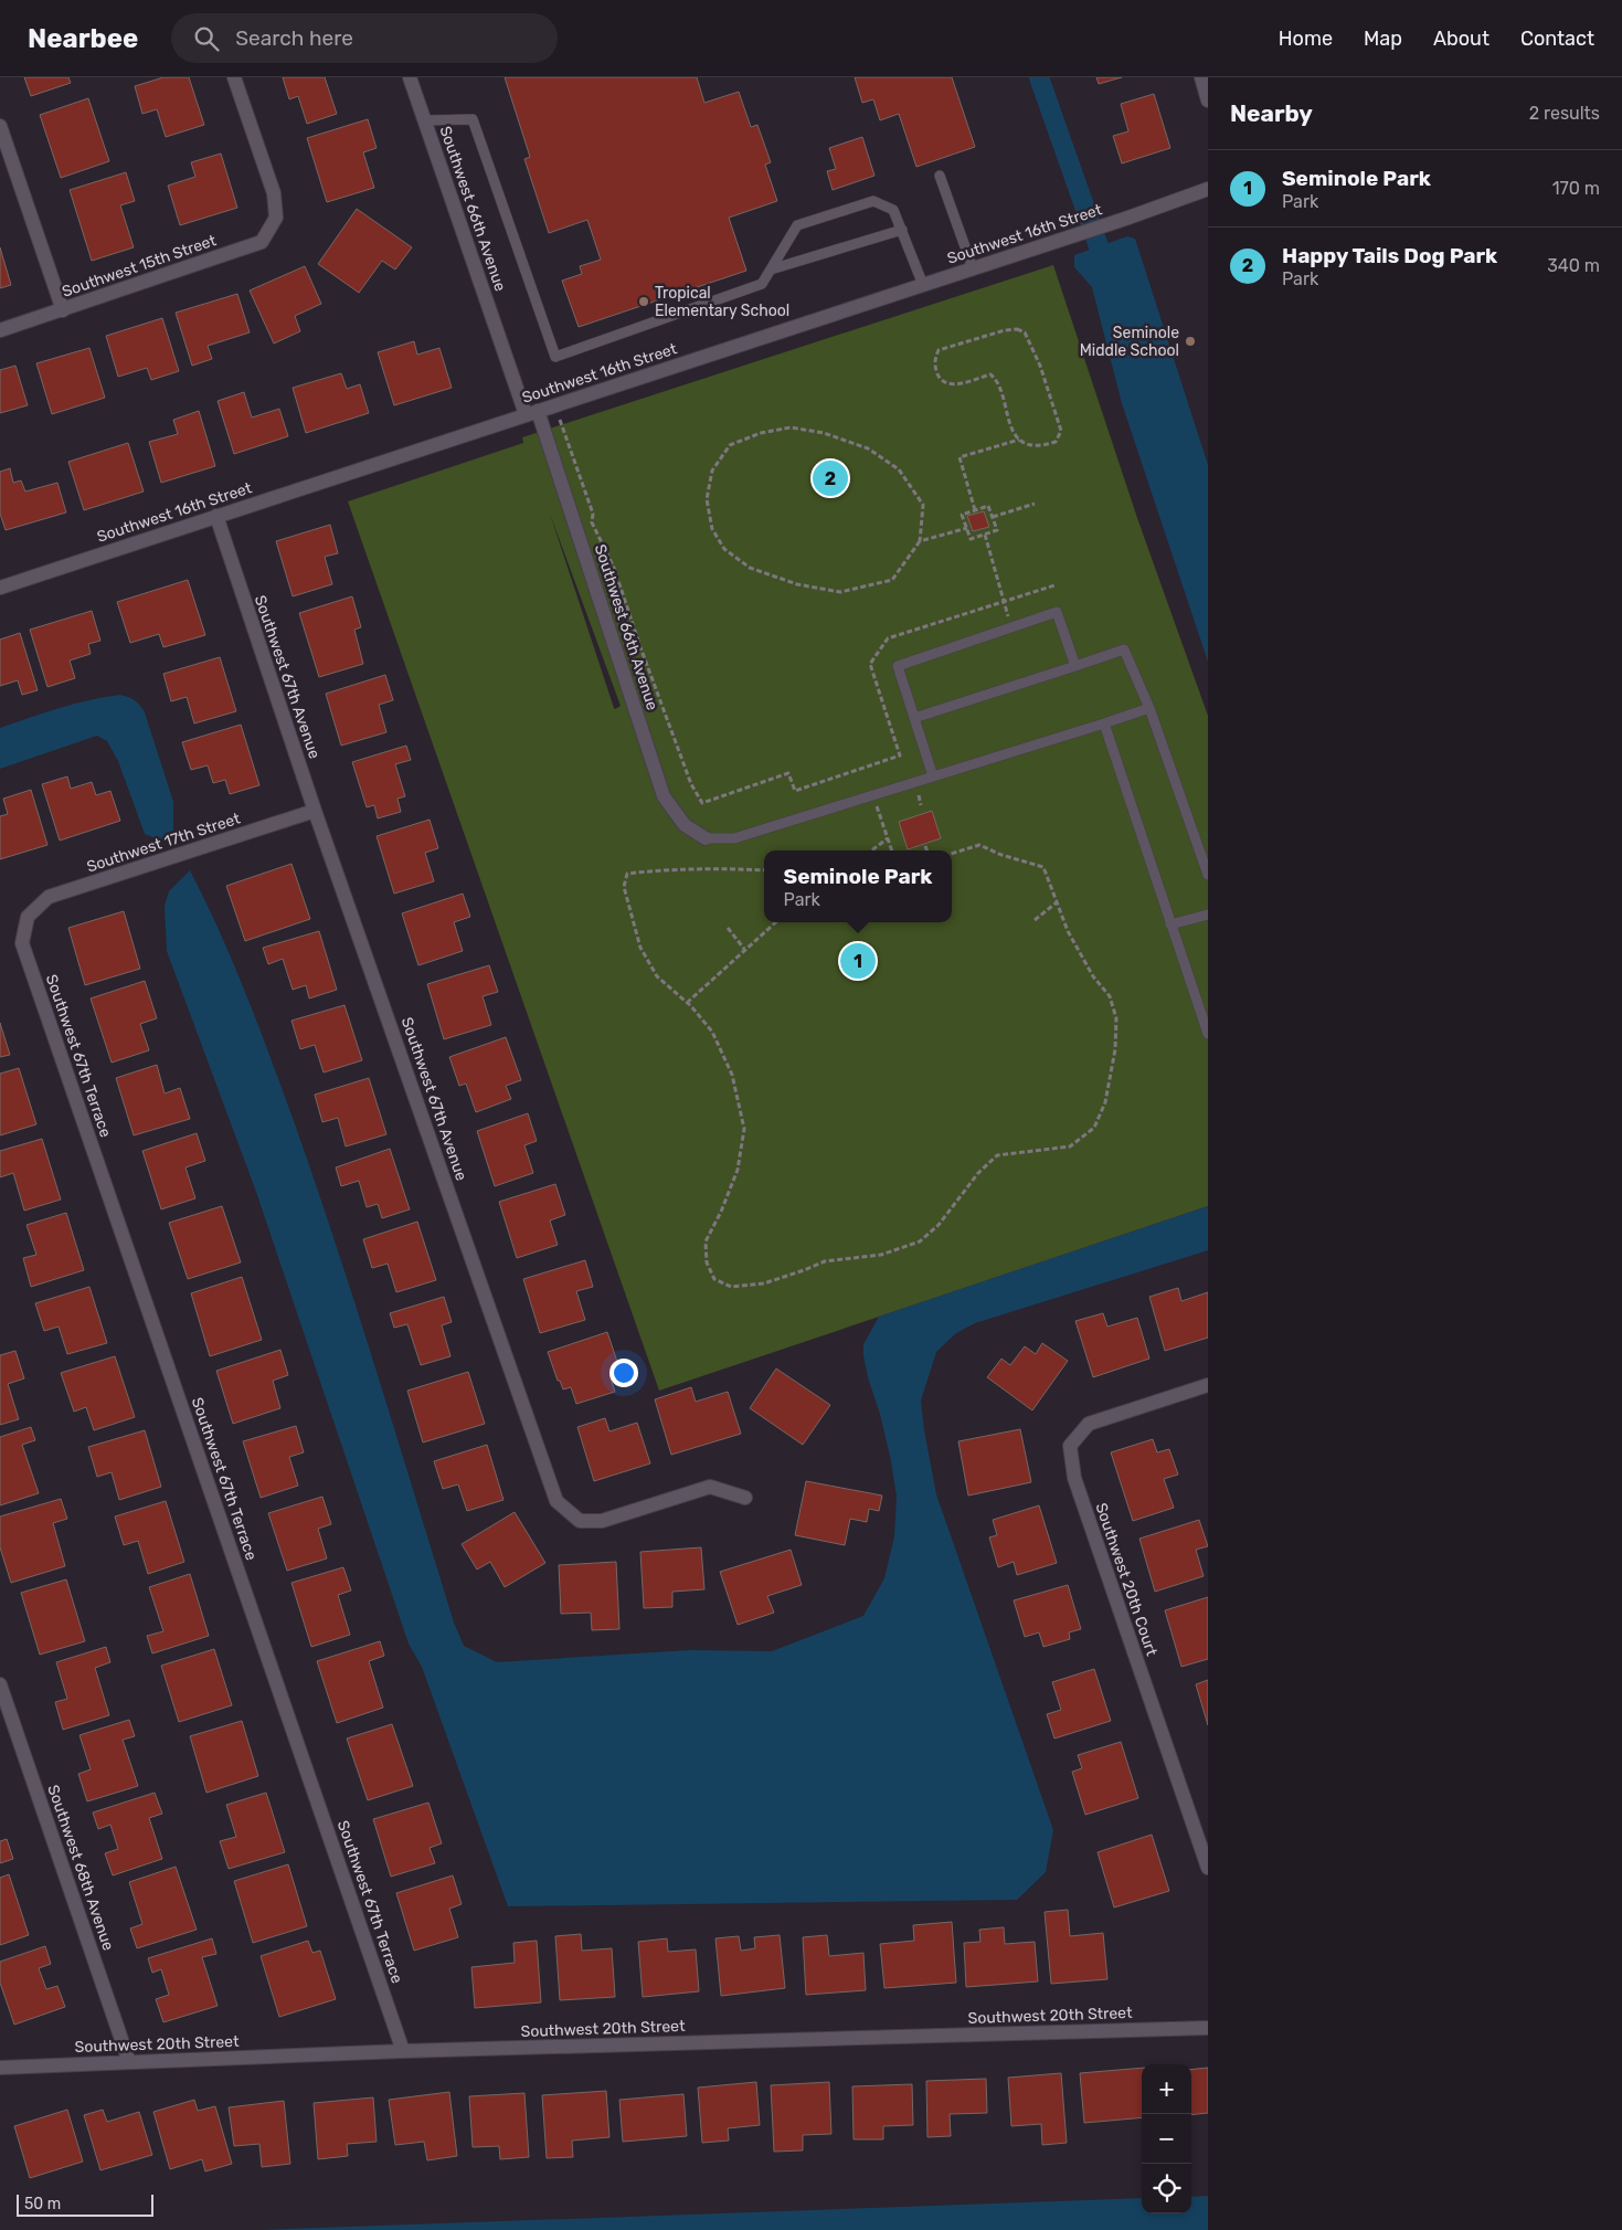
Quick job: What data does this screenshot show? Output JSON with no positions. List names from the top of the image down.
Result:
{
  "streets": {
    "street": [
      "Southwest 66th Avenue",
      "Southwest 16th Street",
      "Southwest 15th Street",
      "Southwest 67th Avenue",
      "Southwest 17th Street",
      "Southwest 67th Terrace",
      "Southwest 20th Court",
      "Southwest 68th Avenue",
      "Southwest 20th Street"
    ]
  },
  "crossings": [
    ["Southwest 66th Avenue", "Southwest 16th Street"],
    ["Southwest 16th Street", "Southwest 67th Avenue"],
    ["Southwest 67th Avenue", "Southwest 17th Street"],
    ["Southwest 17th Street", "Southwest 67th Terrace"],
    ["Southwest 67th Terrace", "Southwest 20th Street"],
    ["Southwest 68th Avenue", "Southwest 20th Street"]
  ],
  "places": ["Tropical Elementary School", "Seminole Middle School"],
  "scale_bar": "50 m",
  "page": {
    "header": "Nearbee",
    "search": "Search here",
    "nav": [
      "Home",
      "Map",
      "About",
      "Contact"
    ],
    "heading": ["Nearby", "2 results"],
    "list": [
      {
        "mark": "1",
        "name": "Seminole Park",
        "note": "Park",
        "value": "170 m"
      },
      {
        "mark": "2",
        "name": "Happy Tails Dog Park",
        "note": "Park",
        "value": "340 m"
      }
    ],
    "pins": ["2", "1"],
    "popup": ["Seminole Park", "Park"],
    "map_buttons": ["+", "−"],
    "scale": "50 m"
  }
}
